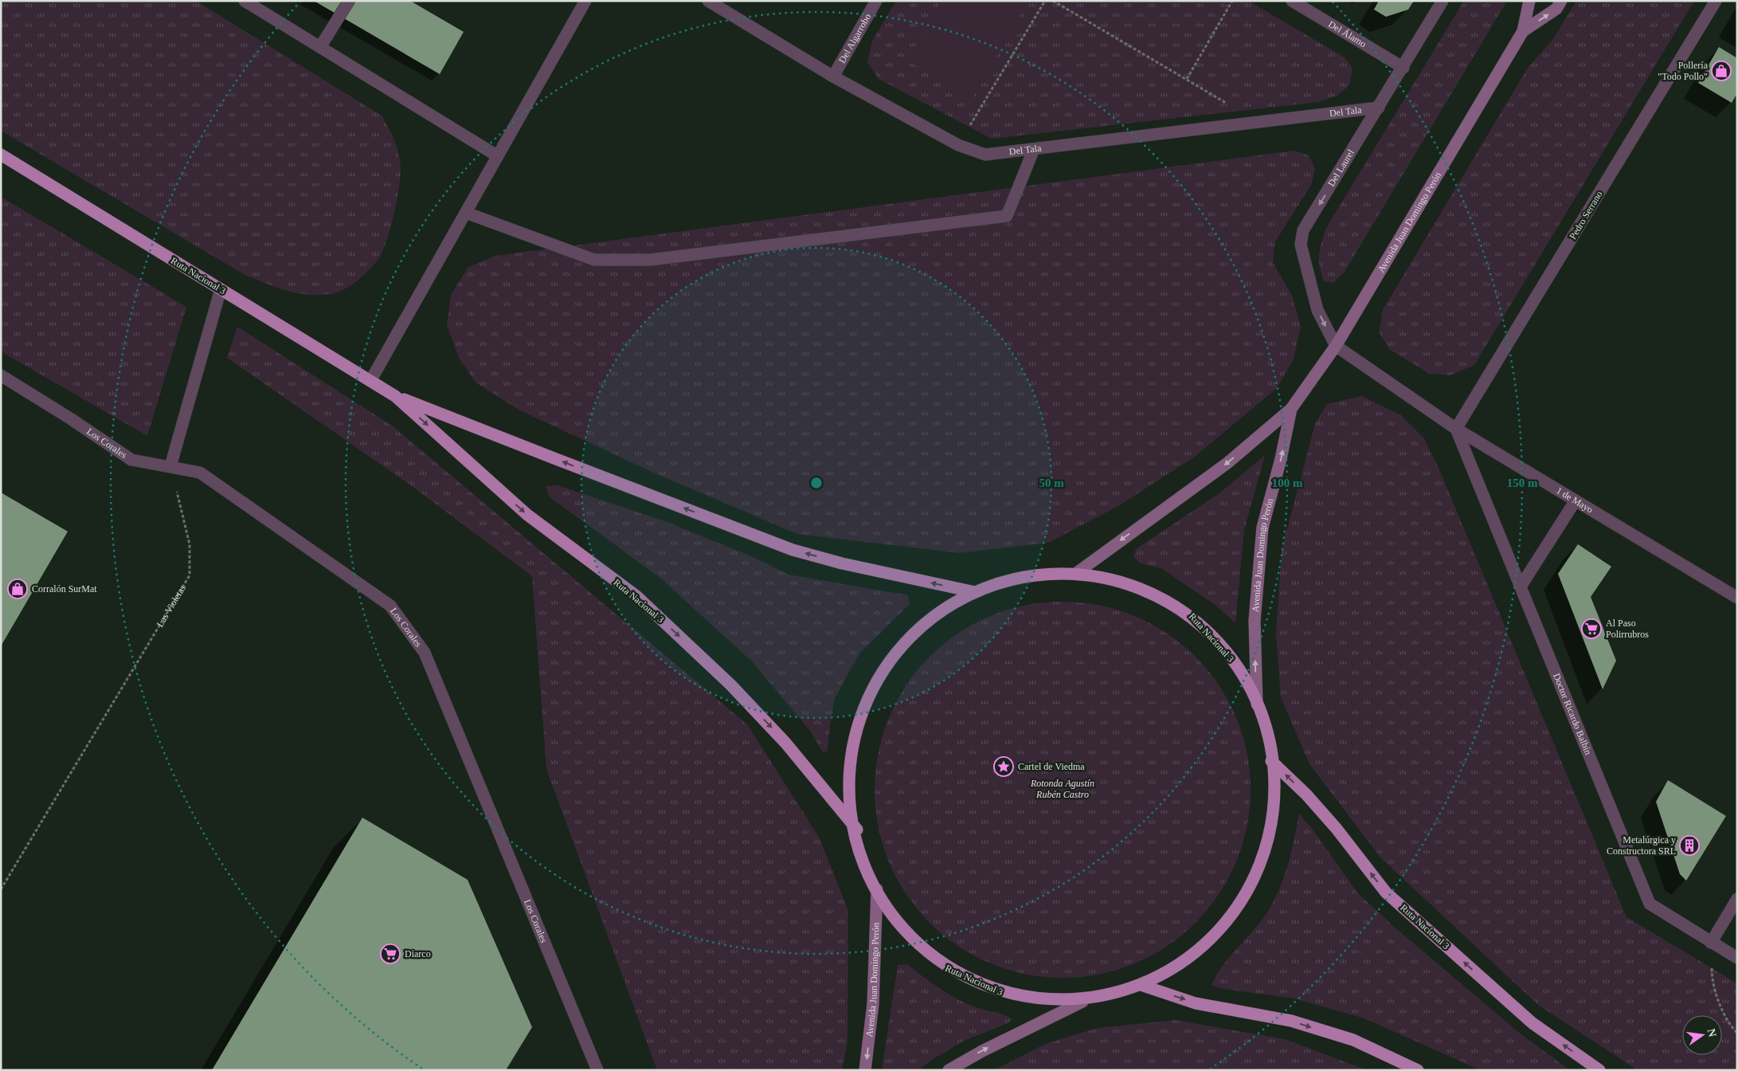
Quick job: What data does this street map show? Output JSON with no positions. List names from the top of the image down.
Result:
{
  "streets": {
    "highway": ["Ruta Nacional 3"],
    "main road": ["Avenida Juan Domingo Perón"],
    "street": [
      "Del Álamo",
      "Del Algarrobo",
      "Del Tala",
      "Del Laurel",
      "Pedro Serrano",
      "Los Corales",
      "1 de Mayo",
      "Doctor Ricardo Balbín"
    ],
    "path": ["Las Violetas"]
  },
  "crossings": [
    ["Del Álamo", "Del Laurel"],
    ["Del Algarrobo", "Del Tala"],
    ["Del Tala", "Del Laurel"],
    ["Del Laurel", "Avenida Juan Domingo Perón"],
    ["Del Laurel", "1 de Mayo"],
    ["Pedro Serrano", "1 de Mayo"],
    ["Pedro Serrano", "Doctor Ricardo Balbín"],
    ["Avenida Juan Domingo Perón", "Ruta Nacional 3"],
    ["Avenida Juan Domingo Perón", "1 de Mayo"],
    ["Los Corales", "Las Violetas"],
    ["1 de Mayo", "Doctor Ricardo Balbín"]
  ],
  "one_way": ["Del Laurel"],
  "parks": ["Rotonda Agustín Rubén Castro"],
  "places": {
    "shop": ["Pollería \"Todo Pollo\"", "Corralón SurMat"],
    "supermarket": ["Al Paso Polirrubros", "Diarco"],
    "place": ["Cartel de Viedma"],
    "building": ["Metalúrgica y Constructora SRL"]
  },
  "north": "right",
  "rings": ["50 m", "100 m", "150 m"]
}
